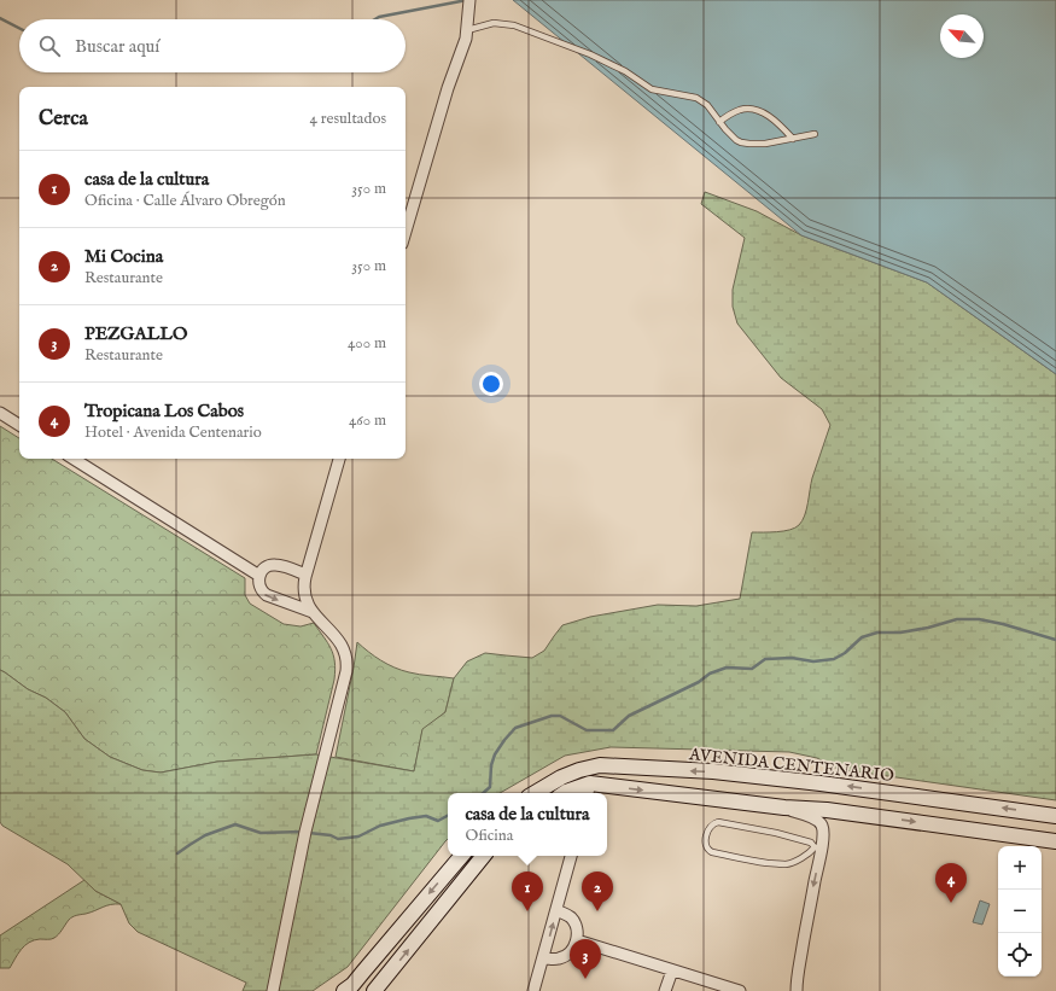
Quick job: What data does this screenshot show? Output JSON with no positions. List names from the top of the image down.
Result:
{
  "streets": {
    "main road": ["AVENIDA CENTENARIO"]
  },
  "north": "top left",
  "page": {
    "search": "Buscar aquí",
    "heading": ["Cerca", "4 resultados"],
    "list": [
      {
        "mark": "1",
        "name": "casa de la cultura",
        "note": "Oficina · Calle Álvaro Obregón",
        "value": "350 m"
      },
      {
        "mark": "2",
        "name": "Mi Cocina",
        "note": "Restaurante",
        "value": "350 m"
      },
      {
        "mark": "3",
        "name": "PEZGALLO",
        "note": "Restaurante",
        "value": "400 m"
      },
      {
        "mark": "4",
        "name": "Tropicana Los Cabos",
        "note": "Hotel · Avenida Centenario",
        "value": "460 m"
      }
    ],
    "popup": ["casa de la cultura", "Oficina"],
    "map_buttons": ["+", "−"],
    "pins": [
      "4",
      "1",
      "2",
      "3"
    ]
  }
}
